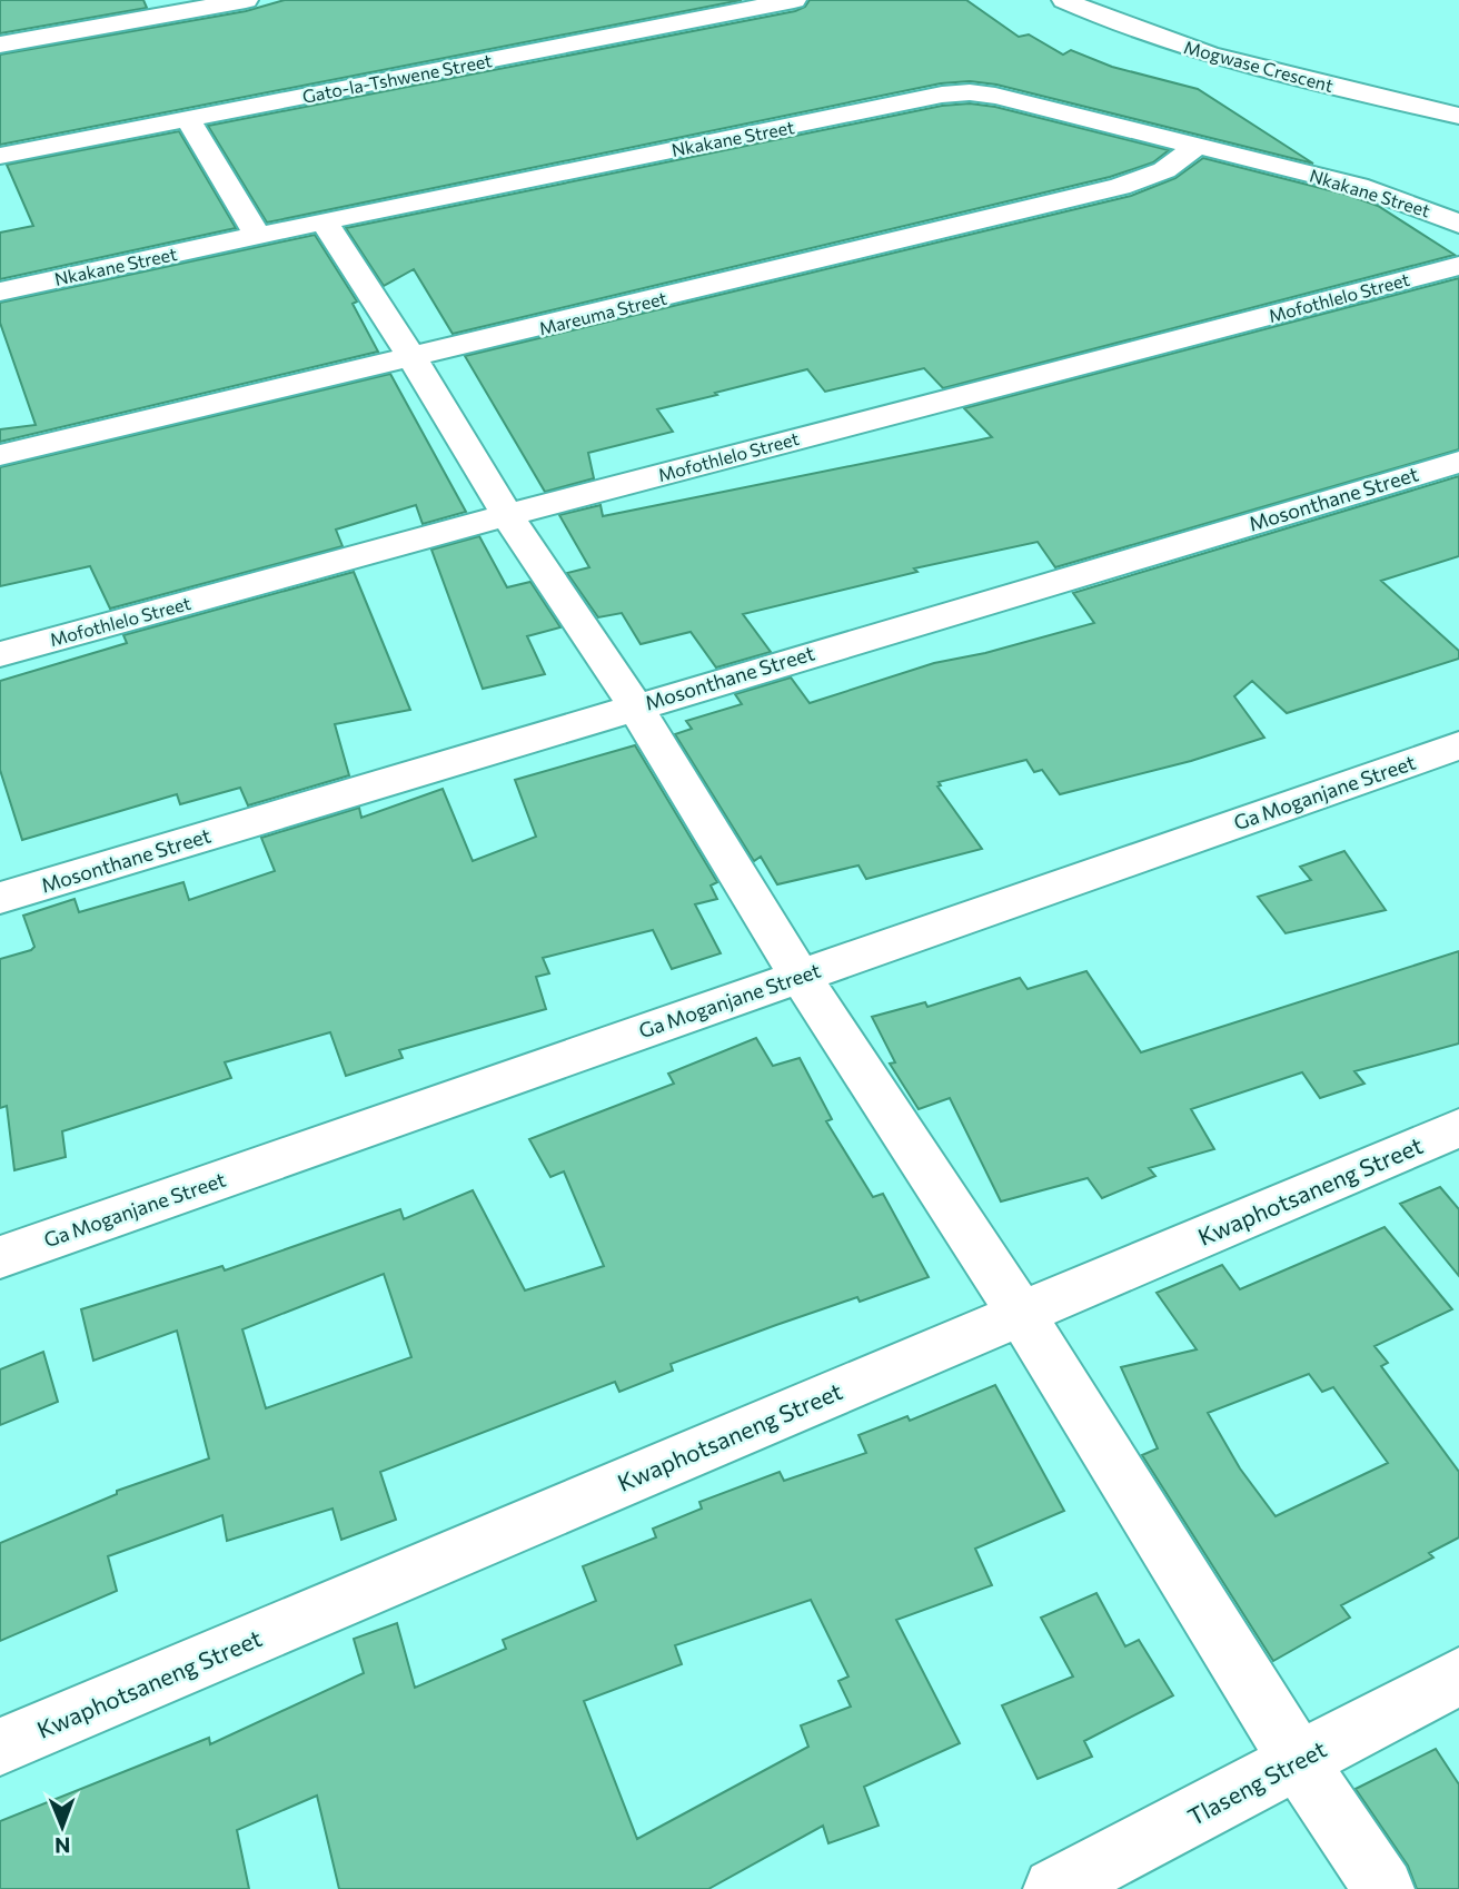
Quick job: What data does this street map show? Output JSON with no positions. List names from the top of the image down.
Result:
{
  "streets": {
    "street": [
      "Mogwase Crescent",
      "Gato-la-Tshwene Street",
      "Nkakane Street",
      "Mofothlelo Street",
      "Mareuma Street",
      "Mosonthane Street",
      "Ga Moganjane Street",
      "Kwaphotsaneng Street",
      "Tlaseng Street"
    ]
  },
  "crossings": [
    ["Nkakane Street", "Mareuma Street"]
  ],
  "north": "bottom"
}
